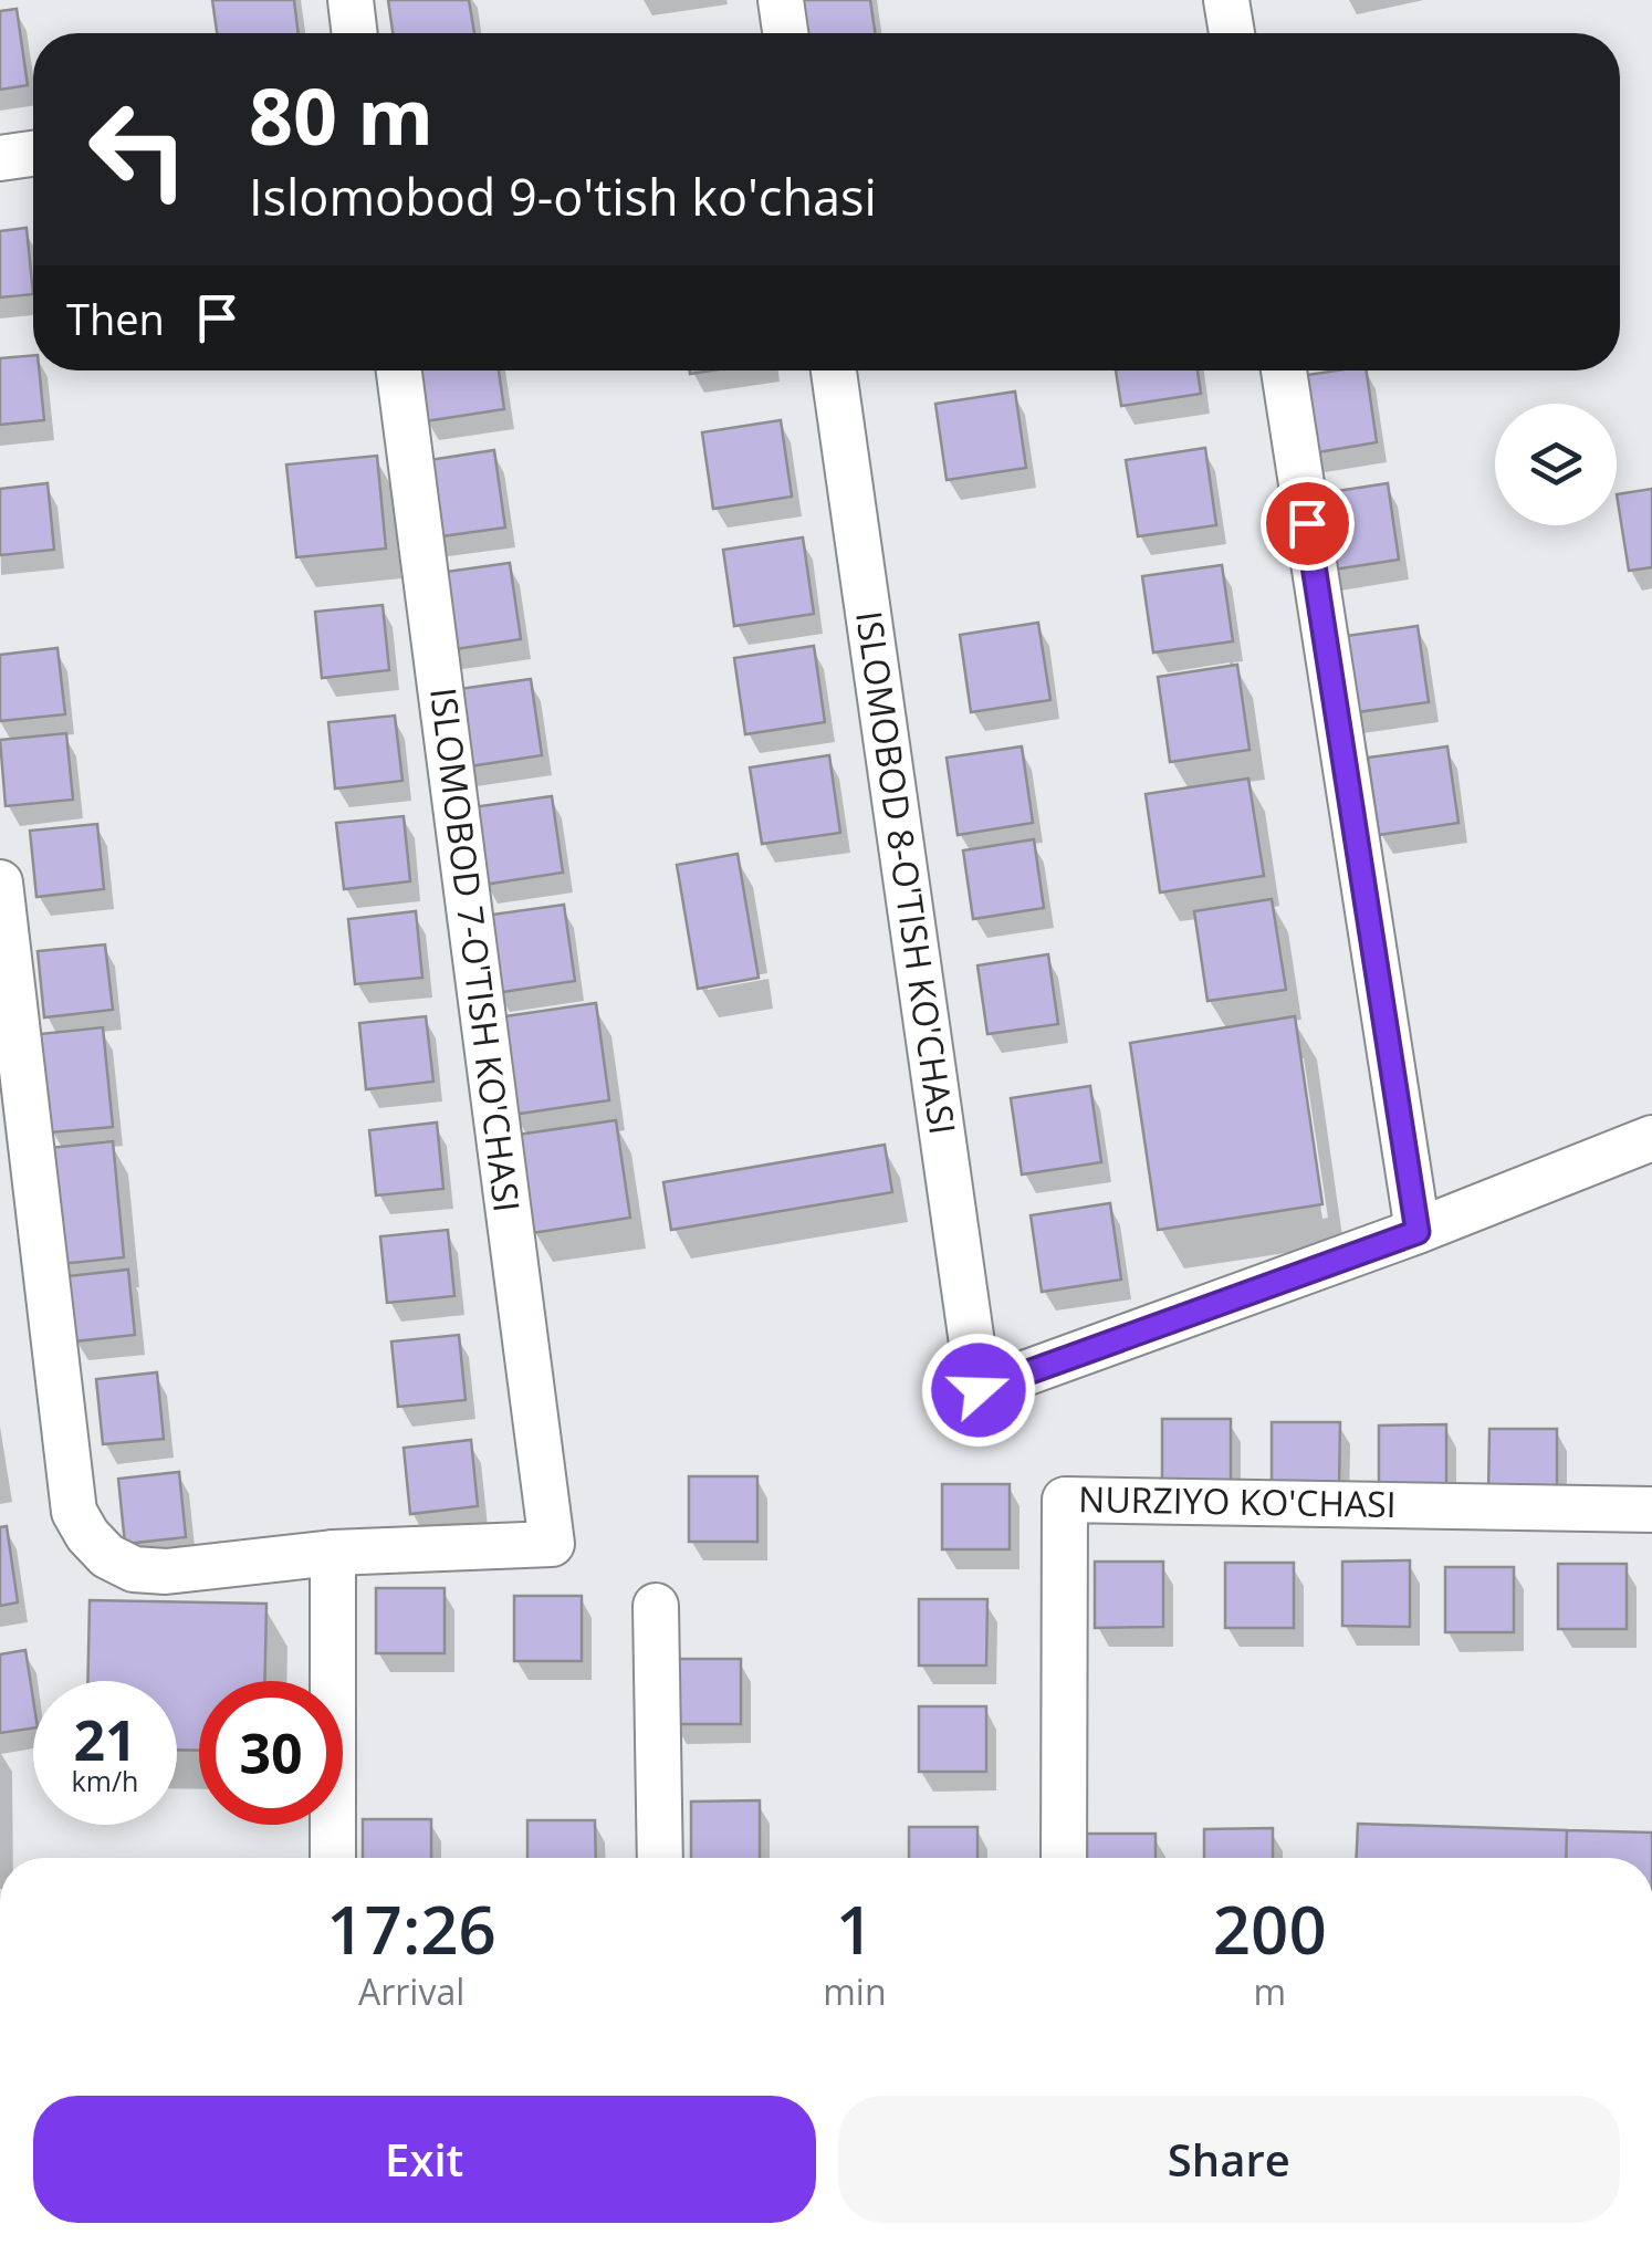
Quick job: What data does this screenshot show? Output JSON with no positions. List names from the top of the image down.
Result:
{
  "streets": {
    "street": ["ISLOMOBOD 8-O'TISH KO'CHASI", "ISLOMOBOD 7-O'TISH KO'CHASI", "NURZIYO KO'CHASI"]
  },
  "page": {
    "turn": ["80 m", "Islomobod 9-o'tish ko'chasi"],
    "then": "Then",
    "speed": "21 km/h",
    "limit": "30",
    "eta": [
      "17:26",
      "Arrival",
      "1",
      "min",
      "200",
      "m"
    ],
    "buttons": ["Exit", "Share"]
  }
}
